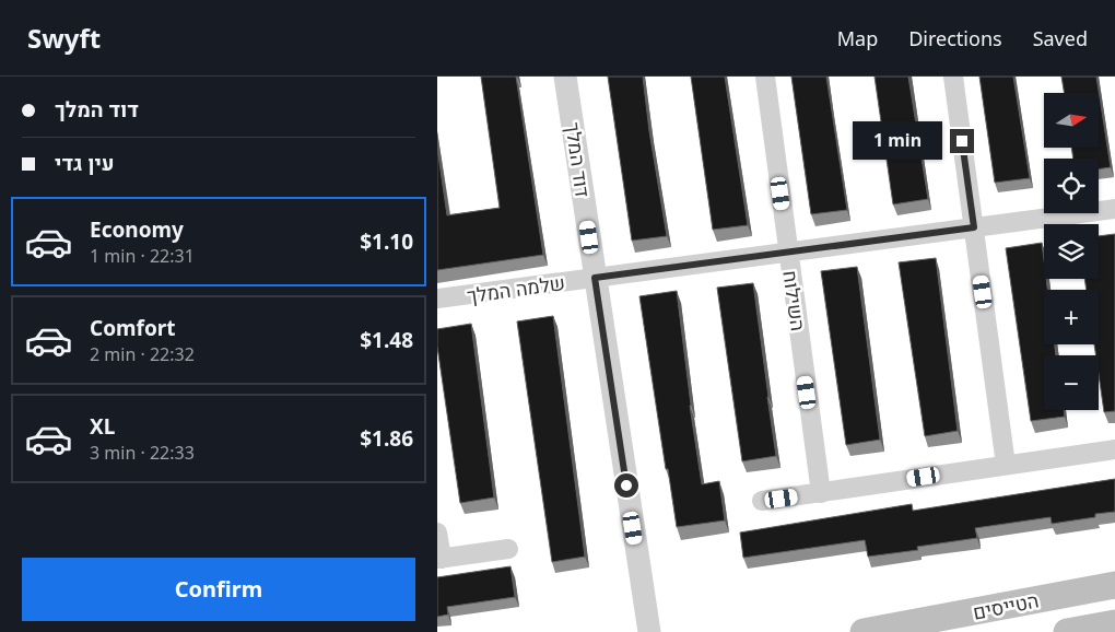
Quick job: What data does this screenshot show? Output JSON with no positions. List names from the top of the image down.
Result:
{
  "streets": {
    "main road": ["הטייסים"],
    "street": ["דוד המלך", "שלמה המלך", "השילוח"]
  },
  "crossings": [
    ["דוד המלך", "שלמה המלך"],
    ["שלמה המלך", "השילוח"]
  ],
  "north": "right",
  "page": {
    "header": "Swyft",
    "nav": ["Map", "Directions", "Saved"],
    "banner": ["דוד המלך", "עין גדי"],
    "map_buttons": ["+", "−"],
    "bubble": "1 min",
    "list": [
      {
        "name": "Economy",
        "note": "1 min · 22:31",
        "value": "$1.10"
      },
      {
        "name": "Comfort",
        "note": "2 min · 22:32",
        "value": "$1.48"
      },
      {
        "name": "XL",
        "note": "3 min · 22:33",
        "value": "$1.86"
      }
    ],
    "buttons": "Confirm"
  }
}
